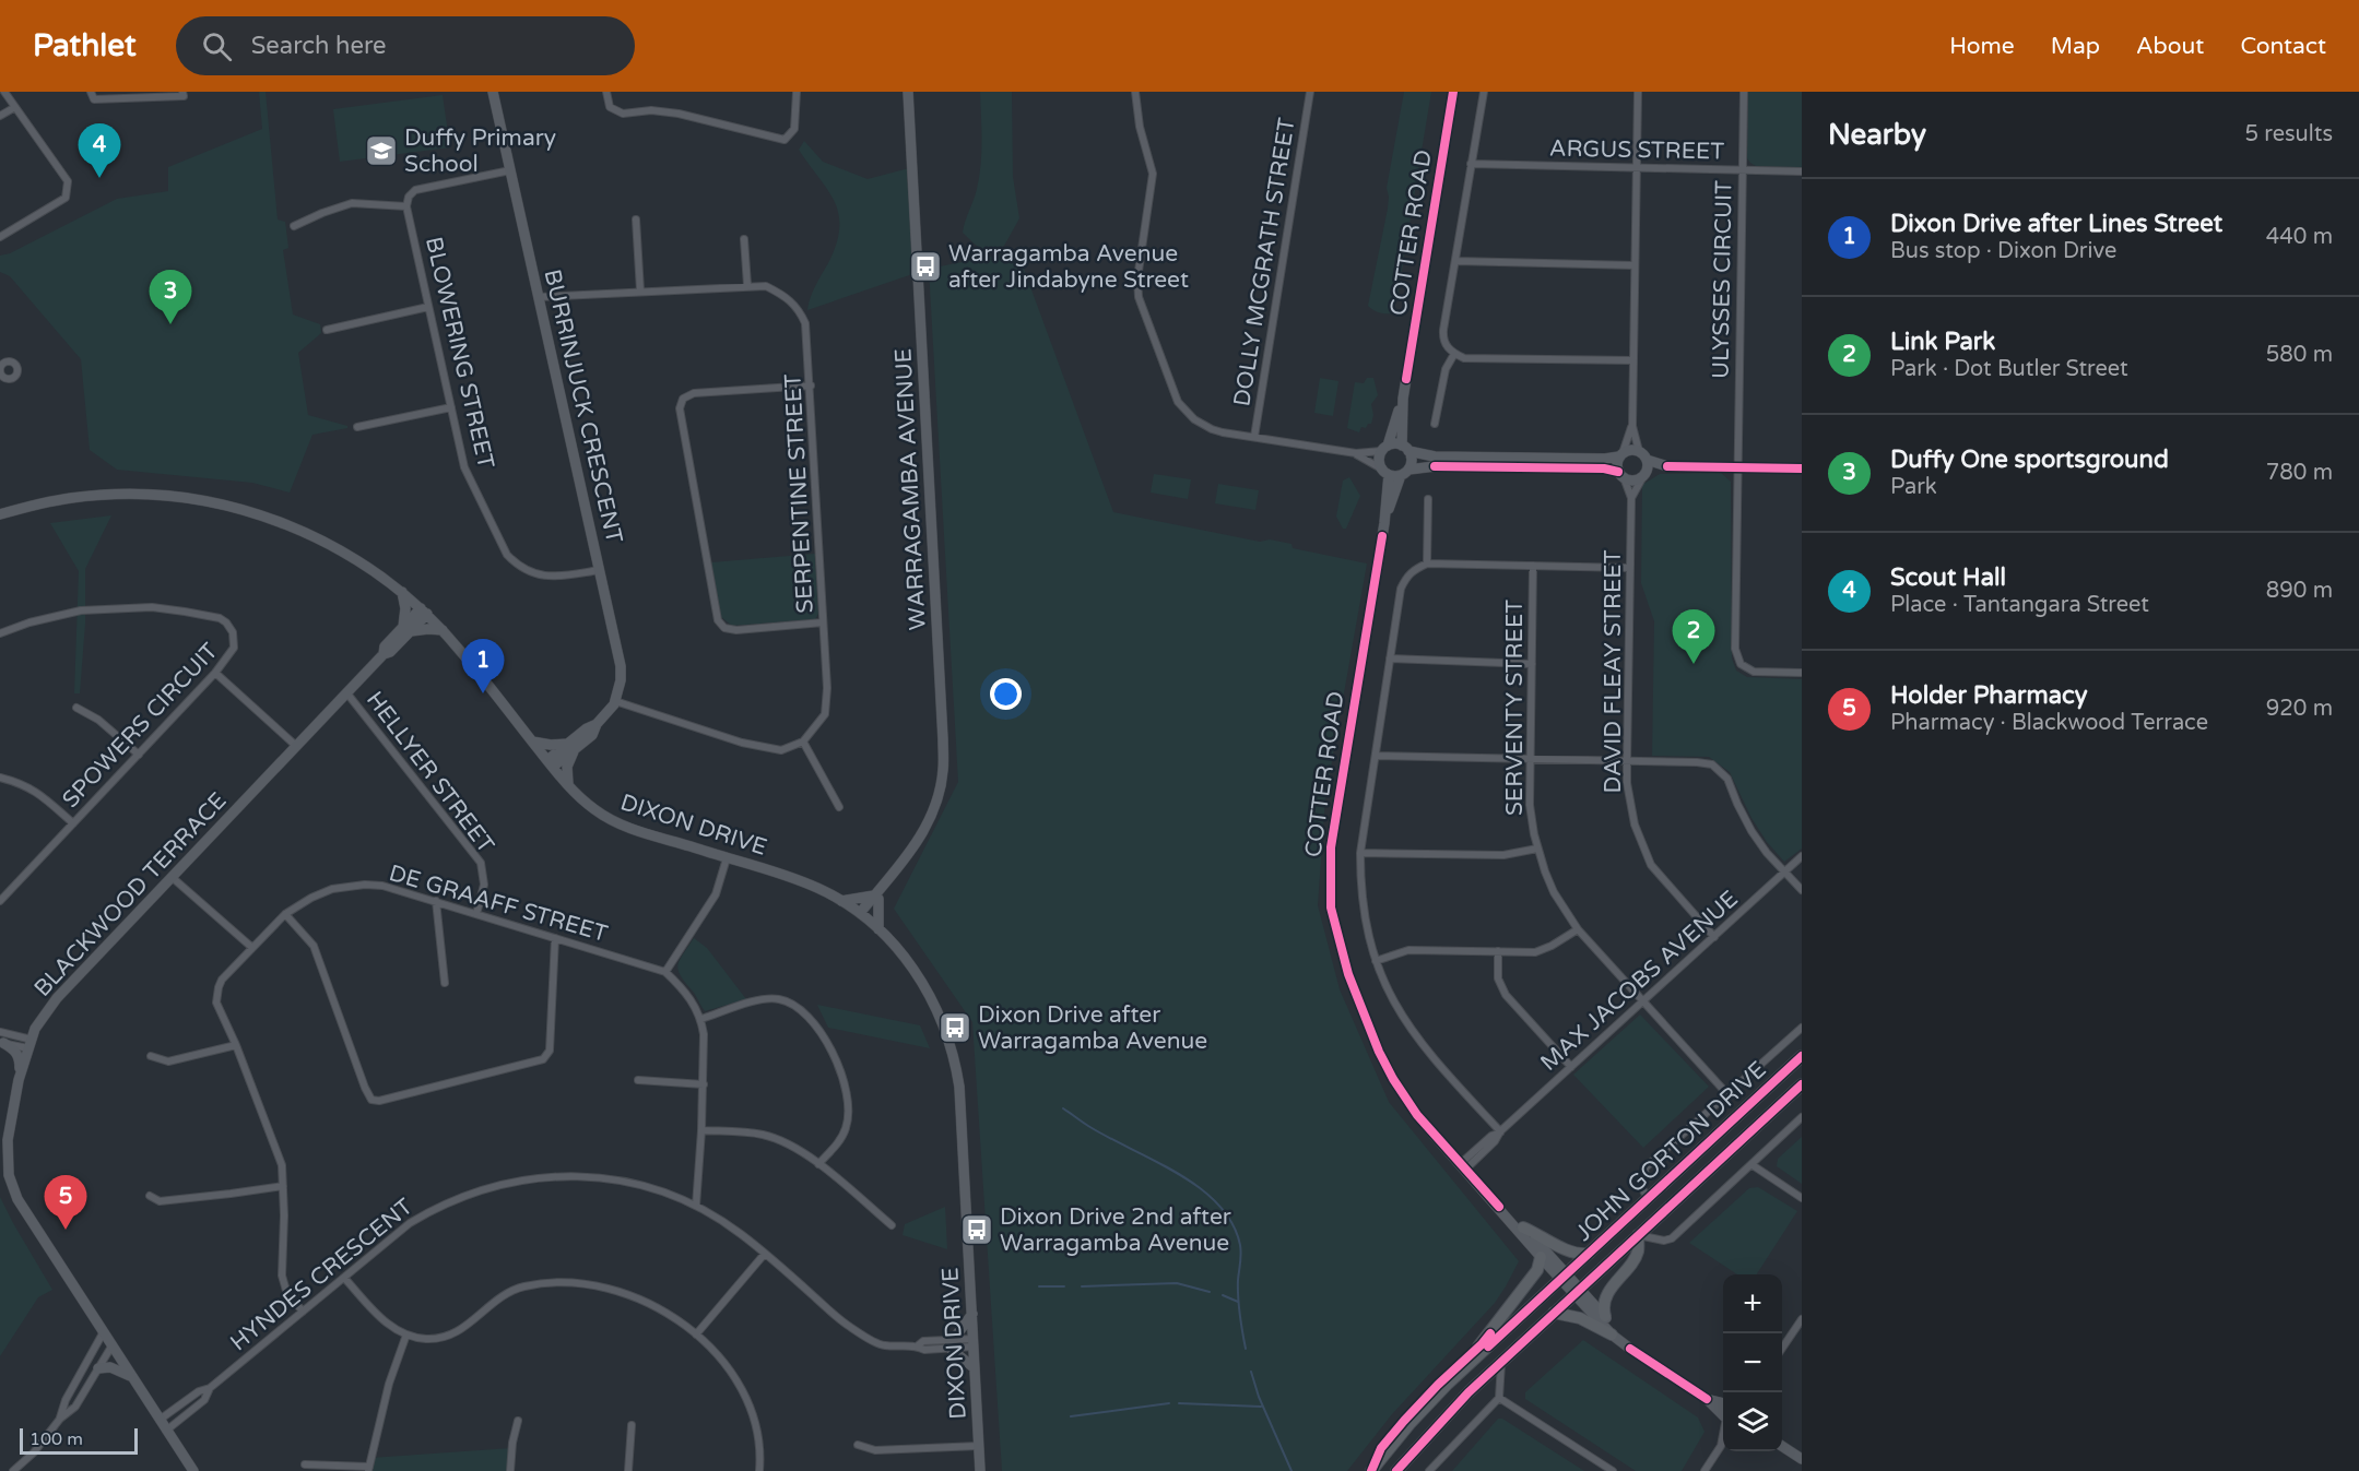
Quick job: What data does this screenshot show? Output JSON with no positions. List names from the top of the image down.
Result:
{
  "streets": {
    "main road": [
      "COTTER ROAD",
      "BURRINJUCK CRESCENT",
      "WARRAGAMBA AVENUE",
      "DIXON DRIVE",
      "BLACKWOOD TERRACE",
      "JOHN GORTON DRIVE"
    ],
    "street": [
      "ARGUS STREET",
      "DOLLY MCGRATH STREET",
      "ULYSSES CIRCUIT",
      "BLOWERING STREET",
      "SERPENTINE STREET",
      "DAVID FLEAY STREET",
      "SERVENTY STREET",
      "SPOWERS CIRCUIT",
      "HELLYER STREET",
      "DE GRAAFF STREET",
      "MAX JACOBS AVENUE",
      "HYNDES CRESCENT"
    ]
  },
  "crossings": [
    ["ARGUS STREET", "ULYSSES CIRCUIT"],
    ["COTTER ROAD", "MAX JACOBS AVENUE"],
    ["COTTER ROAD", "JOHN GORTON DRIVE"],
    ["BLOWERING STREET", "BURRINJUCK CRESCENT"],
    ["BURRINJUCK CRESCENT", "SERPENTINE STREET"],
    ["BURRINJUCK CRESCENT", "DIXON DRIVE"],
    ["WARRAGAMBA AVENUE", "DIXON DRIVE"],
    ["DAVID FLEAY STREET", "MAX JACOBS AVENUE"],
    ["SERVENTY STREET", "MAX JACOBS AVENUE"],
    ["SERVENTY STREET", "JOHN GORTON DRIVE"],
    ["HELLYER STREET", "BLACKWOOD TERRACE"],
    ["HELLYER STREET", "DE GRAAFF STREET"],
    ["DIXON DRIVE", "BLACKWOOD TERRACE"],
    ["DIXON DRIVE", "HYNDES CRESCENT"],
    ["BLACKWOOD TERRACE", "HYNDES CRESCENT"],
    ["DE GRAAFF STREET", "HYNDES CRESCENT"]
  ],
  "places": {
    "school or university": ["Duffy Primary School"],
    "bus stop": ["Warragamba Avenue after Jindabyne Street", "Dixon Drive after Warragamba Avenue", "Dixon Drive 2nd after Warragamba Avenue"]
  },
  "scale_bar": "100 m",
  "page": {
    "header": "Pathlet",
    "search": "Search here",
    "nav": [
      "Home",
      "Map",
      "About",
      "Contact"
    ],
    "heading": ["Nearby", "5 results"],
    "pins": [
      "4",
      "3",
      "2",
      "1",
      "5"
    ],
    "list": [
      {
        "mark": "1",
        "name": "Dixon Drive after Lines Street",
        "note": "Bus stop · Dixon Drive",
        "value": "440 m"
      },
      {
        "mark": "2",
        "name": "Link Park",
        "note": "Park · Dot Butler Street",
        "value": "580 m"
      },
      {
        "mark": "3",
        "name": "Duffy One sportsground",
        "note": "Park",
        "value": "780 m"
      },
      {
        "mark": "4",
        "name": "Scout Hall",
        "note": "Place · Tantangara Street",
        "value": "890 m"
      },
      {
        "mark": "5",
        "name": "Holder Pharmacy",
        "note": "Pharmacy · Blackwood Terrace",
        "value": "920 m"
      }
    ],
    "map_buttons": ["+", "−"],
    "scale": "100 m"
  }
}
